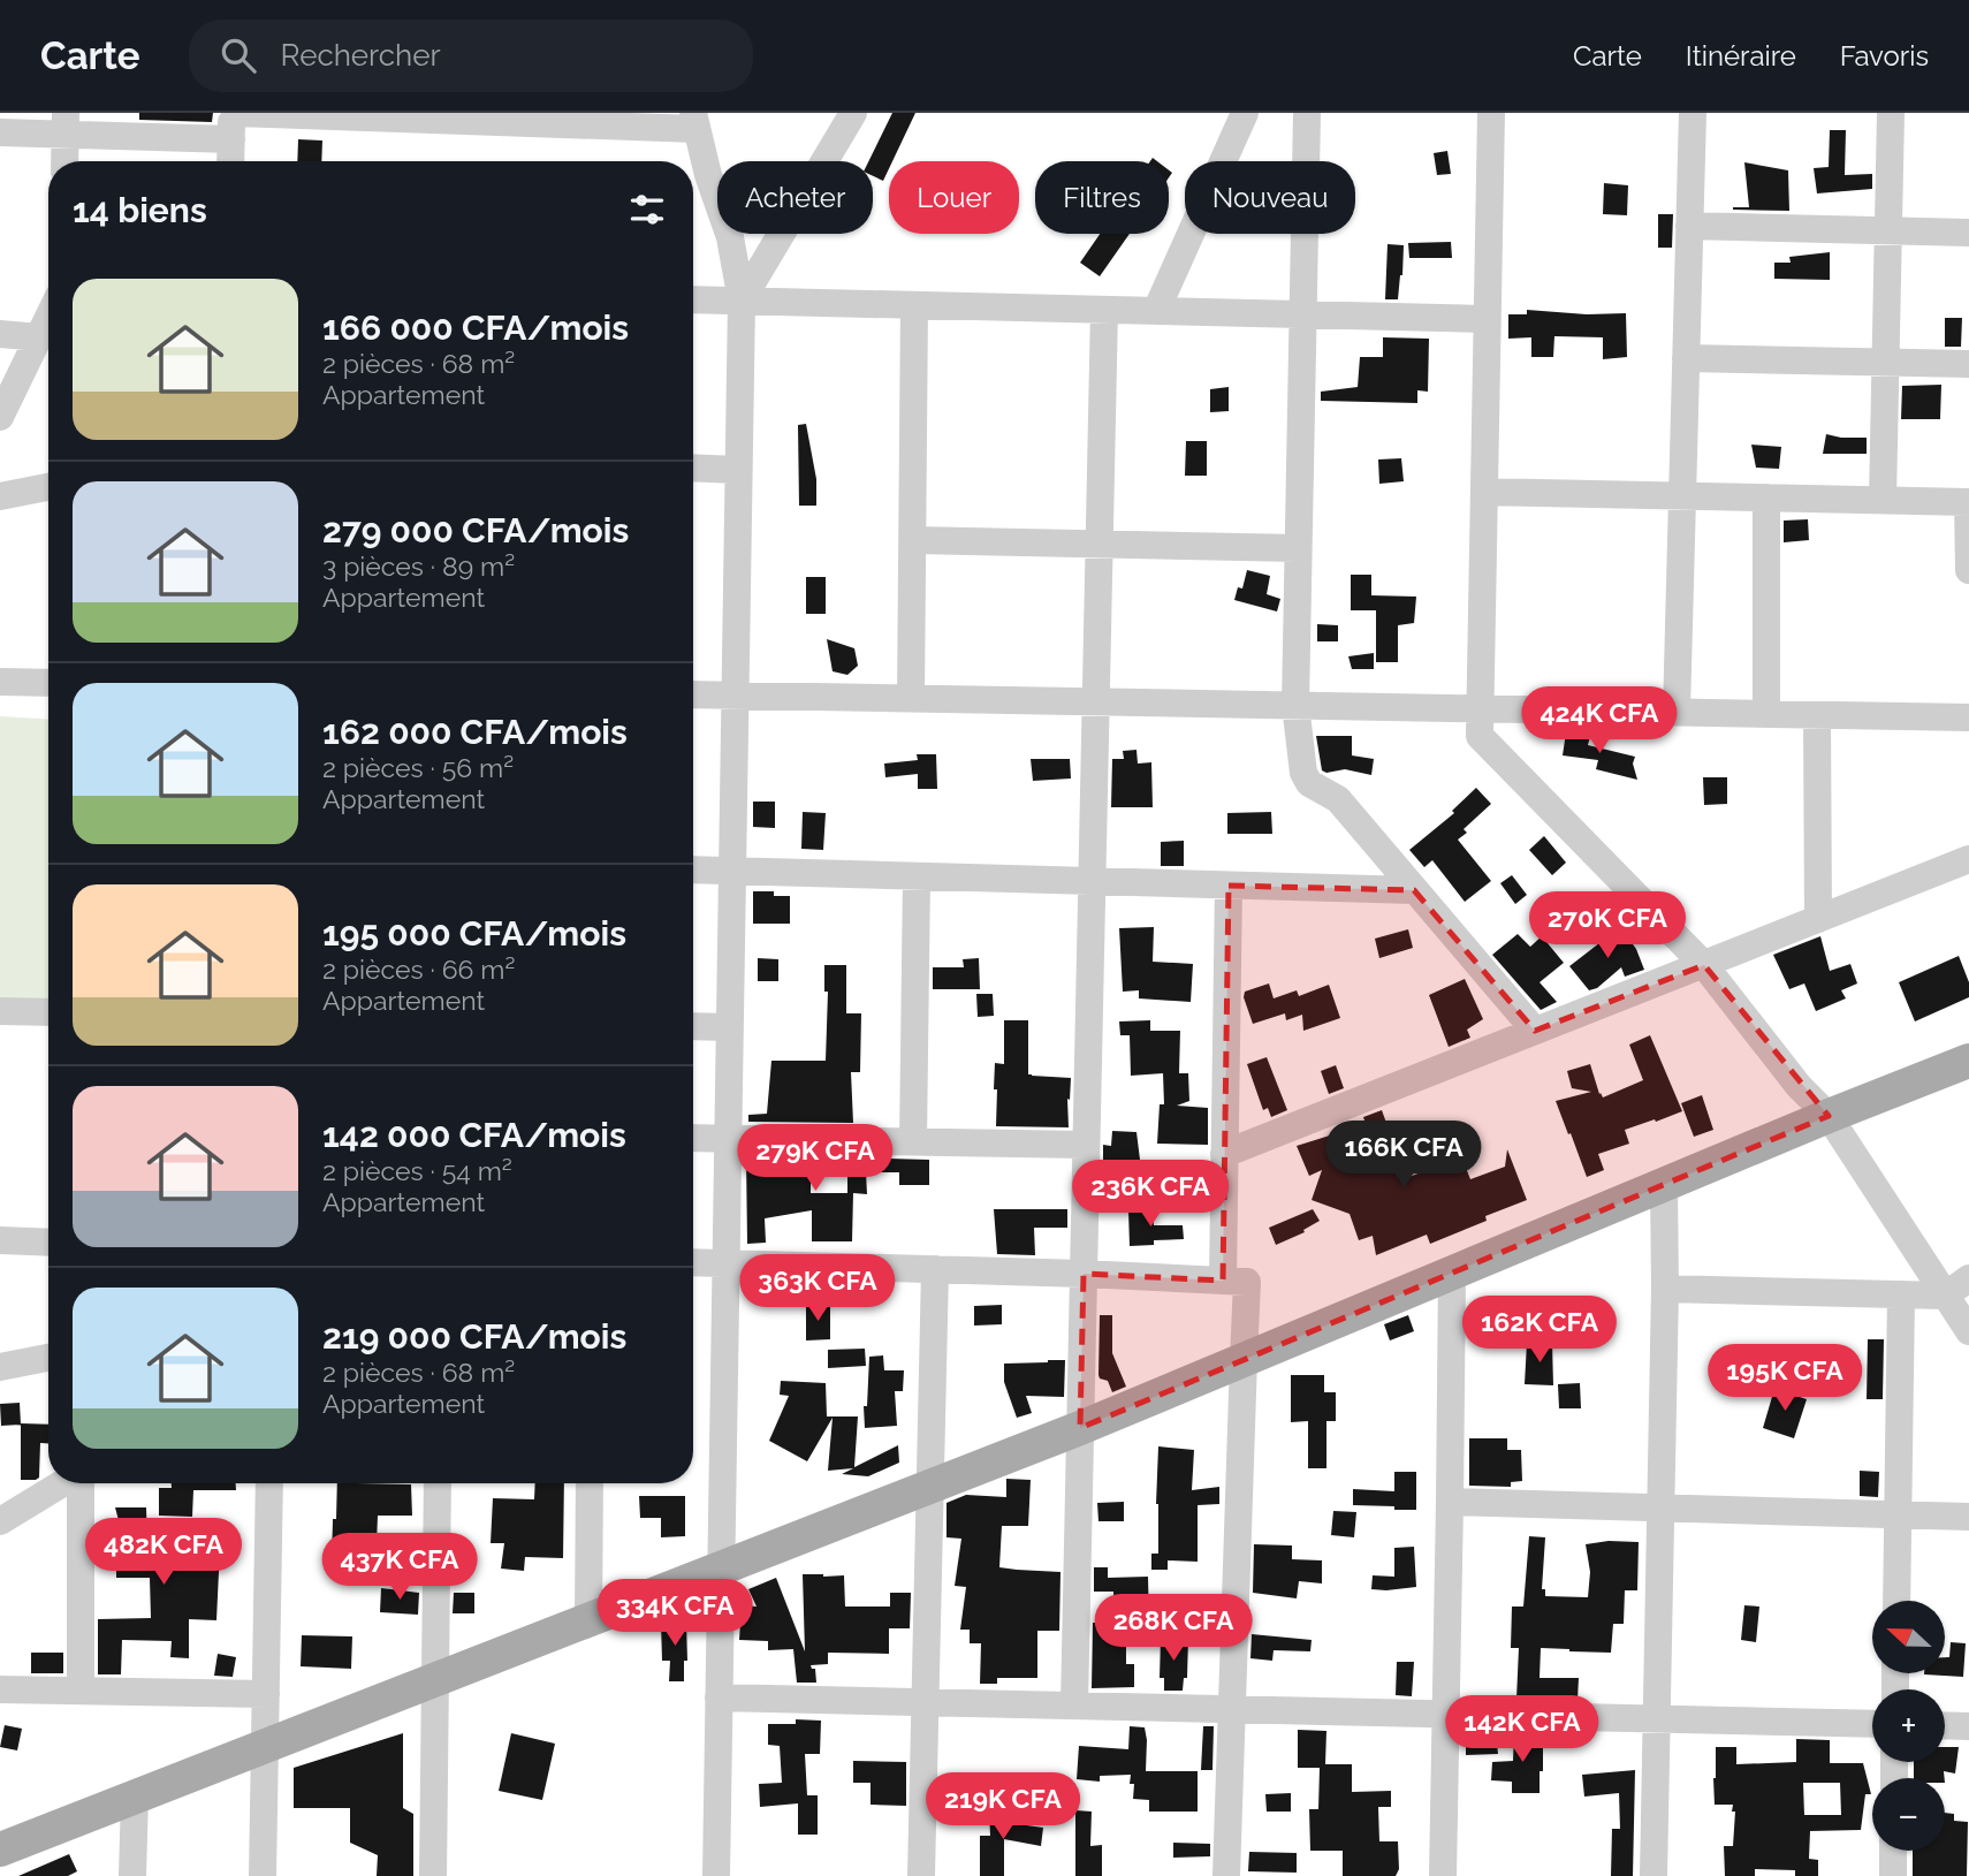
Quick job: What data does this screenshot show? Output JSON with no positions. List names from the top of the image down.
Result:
{
  "north": "left",
  "page": {
    "header": "Carte",
    "search": "Rechercher",
    "nav": ["Carte", "Itinéraire", "Favoris"],
    "chip": [
      "Acheter",
      "Louer",
      "Filtres",
      "Nouveau"
    ],
    "heading": "14 biens",
    "list": [
      {
        "name": "166 000 CFA/mois",
        "note": "2 pièces · 68 m² · Appartement"
      },
      {
        "name": "279 000 CFA/mois",
        "note": "3 pièces · 89 m² · Appartement"
      },
      {
        "name": "162 000 CFA/mois",
        "note": "2 pièces · 56 m² · Appartement"
      },
      {
        "name": "195 000 CFA/mois",
        "note": "2 pièces · 66 m² · Appartement"
      },
      {
        "name": "142 000 CFA/mois",
        "note": "2 pièces · 54 m² · Appartement"
      },
      {
        "name": "219 000 CFA/mois",
        "note": "2 pièces · 68 m² · Appartement"
      }
    ],
    "price": [
      "424K CFA",
      "270K CFA",
      "166K CFA",
      "279K CFA",
      "236K CFA",
      "363K CFA",
      "162K CFA",
      "195K CFA",
      "482K CFA",
      "437K CFA",
      "334K CFA",
      "268K CFA",
      "142K CFA",
      "219K CFA"
    ],
    "map_buttons": ["+", "−"]
  }
}
